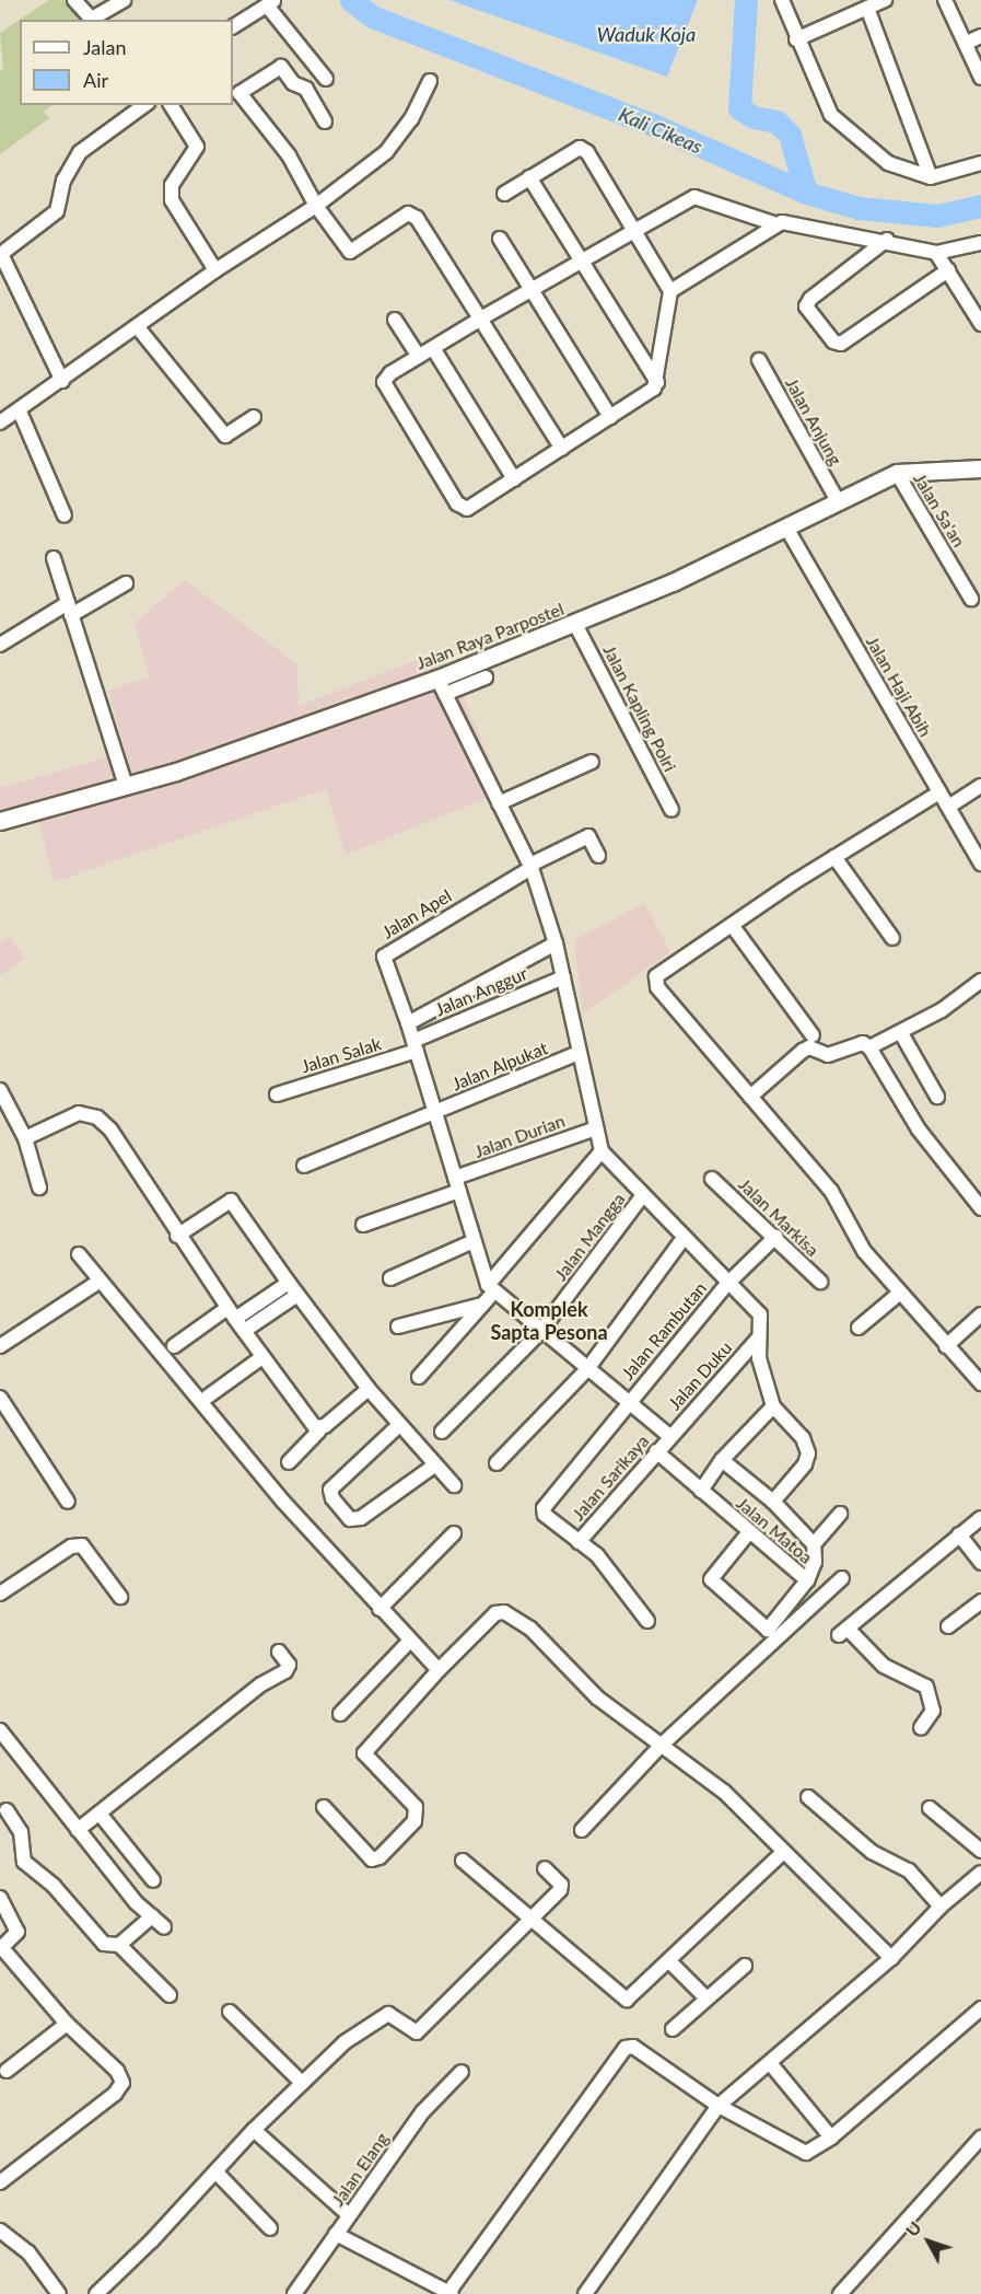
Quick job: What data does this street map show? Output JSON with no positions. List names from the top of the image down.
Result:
{
  "streets": {
    "main road": ["Jalan Raya Parpostel"],
    "street": [
      "Jalan Anjung",
      "Jalan Sa'an",
      "Jalan Haji Abih",
      "Jalan Kapling Polri",
      "Jalan Apel",
      "Jalan Anggur",
      "Jalan Salak",
      "Jalan Alpukat",
      "Jalan Durian",
      "Jalan Markisa",
      "Jalan Mangga",
      "Jalan Rambutan",
      "Jalan Duku",
      "Jalan Sarikaya",
      "Jalan Matoa",
      "Jalan Elang"
    ]
  },
  "crossings": [
    ["Jalan Anjung", "Jalan Raya Parpostel"],
    ["Jalan Sa'an", "Jalan Raya Parpostel"],
    ["Jalan Raya Parpostel", "Jalan Haji Abih"],
    ["Jalan Raya Parpostel", "Jalan Kapling Polri"],
    ["Jalan Anggur", "Jalan Salak"],
    ["Jalan Markisa", "Jalan Rambutan"],
    ["Jalan Rambutan", "Jalan Sarikaya"],
    ["Jalan Duku", "Jalan Sarikaya"],
    ["Jalan Sarikaya", "Jalan Matoa"]
  ],
  "districts": ["Komplek Sapta Pesona"],
  "water": ["Waduk Koja", "Kali Cikeas"],
  "legend": ["Jalan", "Air"],
  "north": "top left"
}
